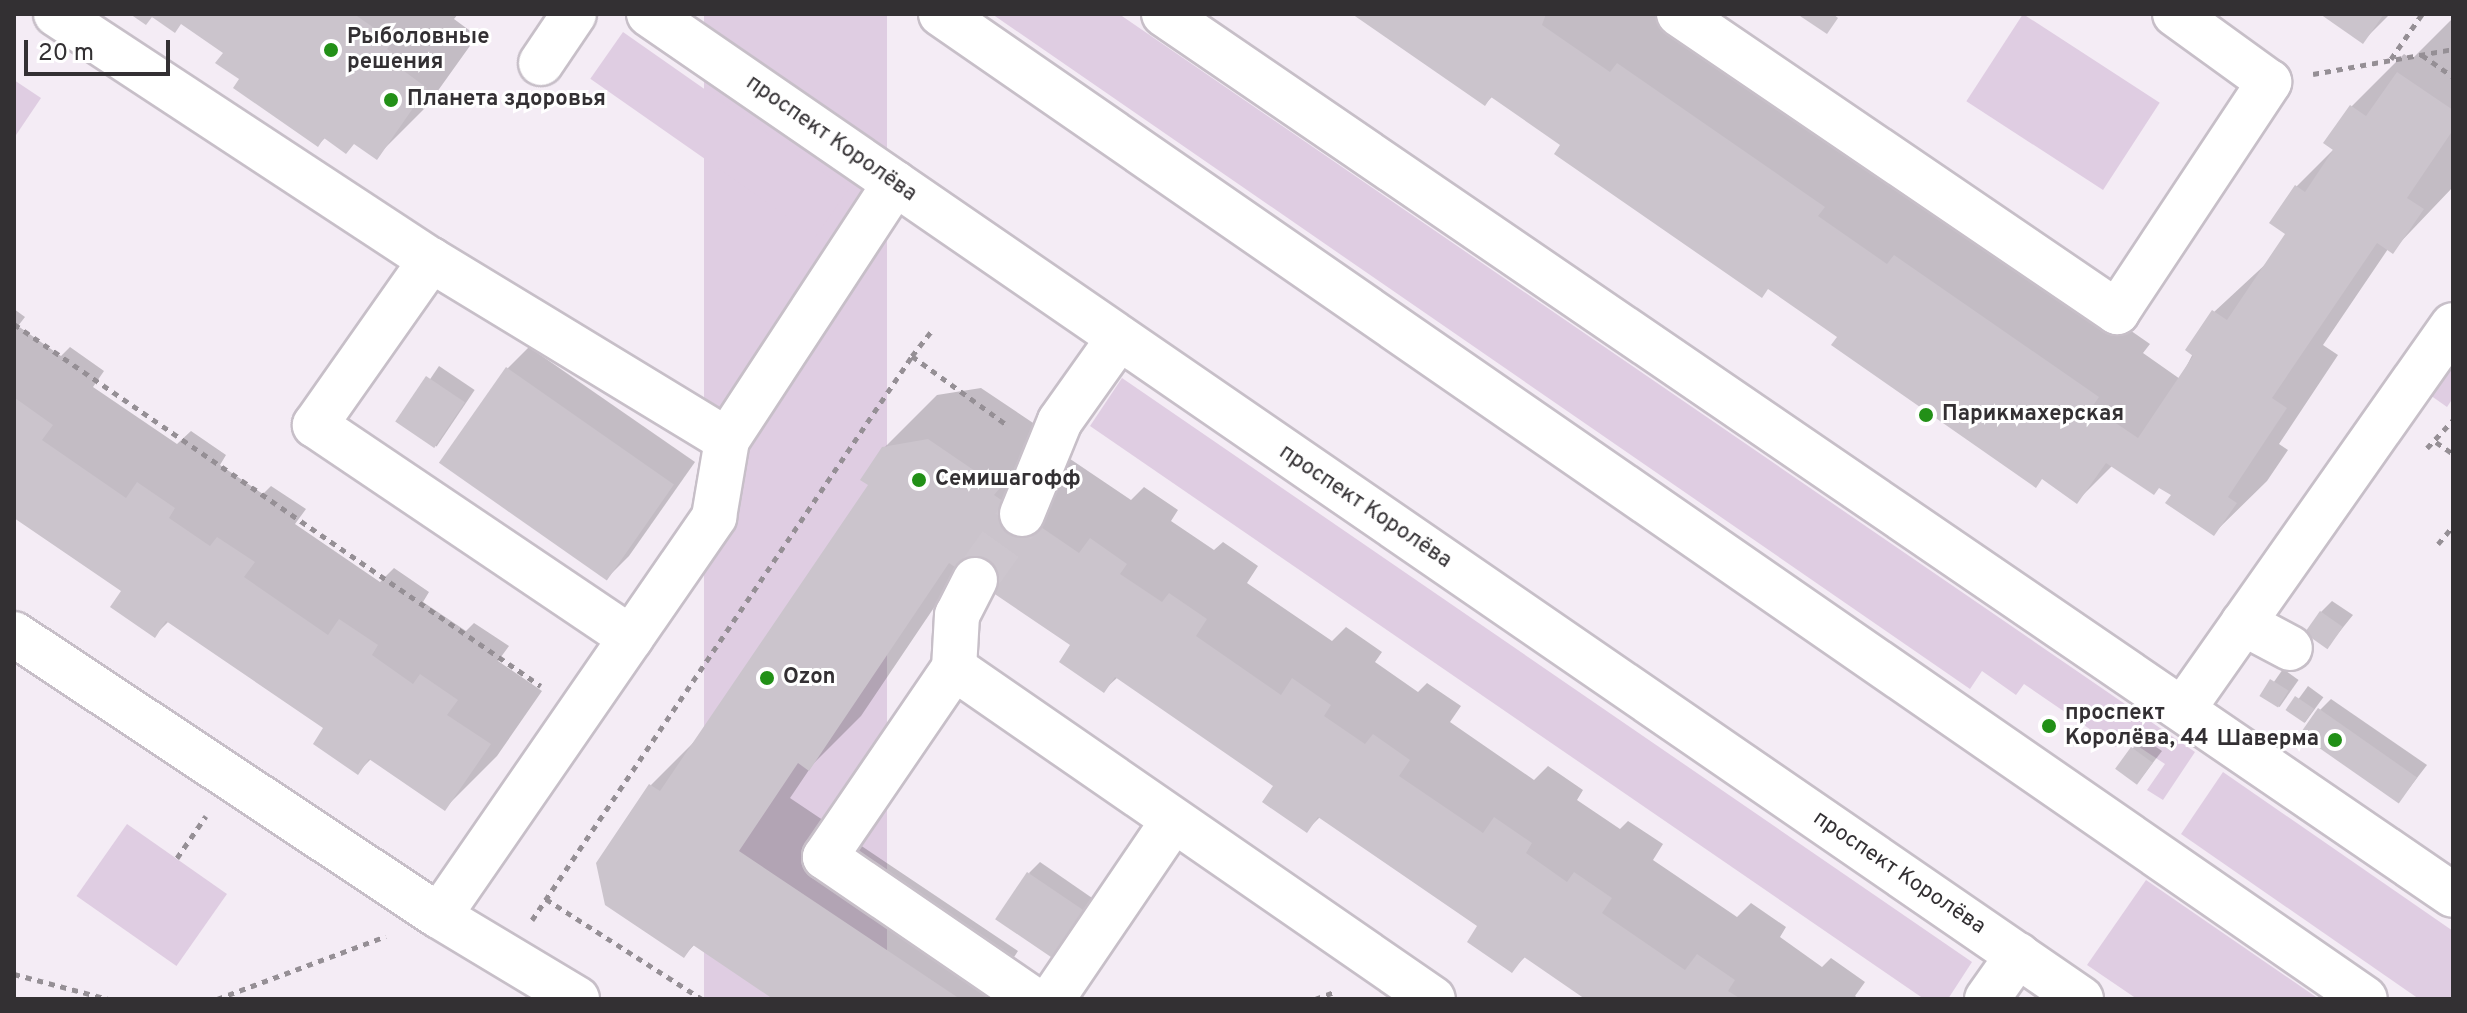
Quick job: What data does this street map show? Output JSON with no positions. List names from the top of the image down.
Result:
{
  "streets": {
    "street": ["проспект Королёва"]
  },
  "places": [
    "Рыболовные решения",
    "Планета здоровья",
    "Парикмахерская",
    "Семишагофф",
    "Ozon",
    "проспект Королёва, 44",
    "Шаверма"
  ],
  "scale_bar": "20 m"
}
